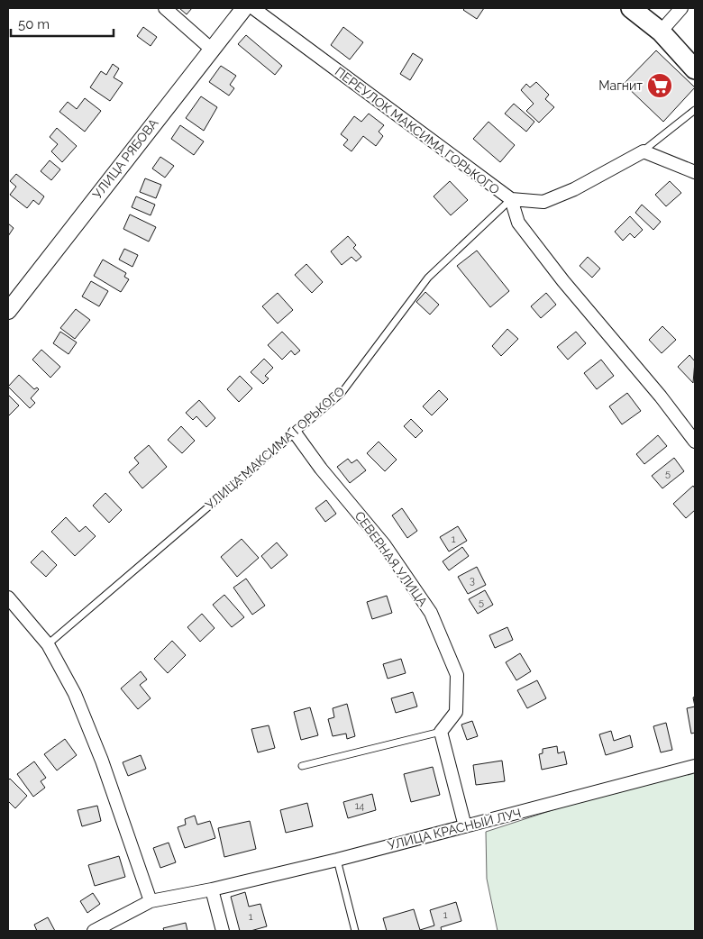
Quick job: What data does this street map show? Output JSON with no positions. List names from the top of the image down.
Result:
{
  "streets": {
    "street": [
      "ПЕРЕУЛОК МАКСИМА ГОРЬКОГО",
      "УЛИЦА РЯБОВА",
      "СЕВЕРНАЯ УЛИЦА",
      "УЛИЦА КРАСНЫЙ ЛУЧ"
    ],
    "lane": ["УЛИЦА МАКСИМА ГОРЬКОГО"]
  },
  "crossings": [
    ["ПЕРЕУЛОК МАКСИМА ГОРЬКОГО", "УЛИЦА МАКСИМА ГОРЬКОГО"],
    ["УЛИЦА МАКСИМА ГОРЬКОГО", "СЕВЕРНАЯ УЛИЦА"]
  ],
  "places": {
    "supermarket": ["Магнит"]
  },
  "house_numbers": [
    "5",
    "1",
    "3",
    "5",
    "14",
    "1",
    "1"
  ],
  "scale_bar": "50 m"
}
